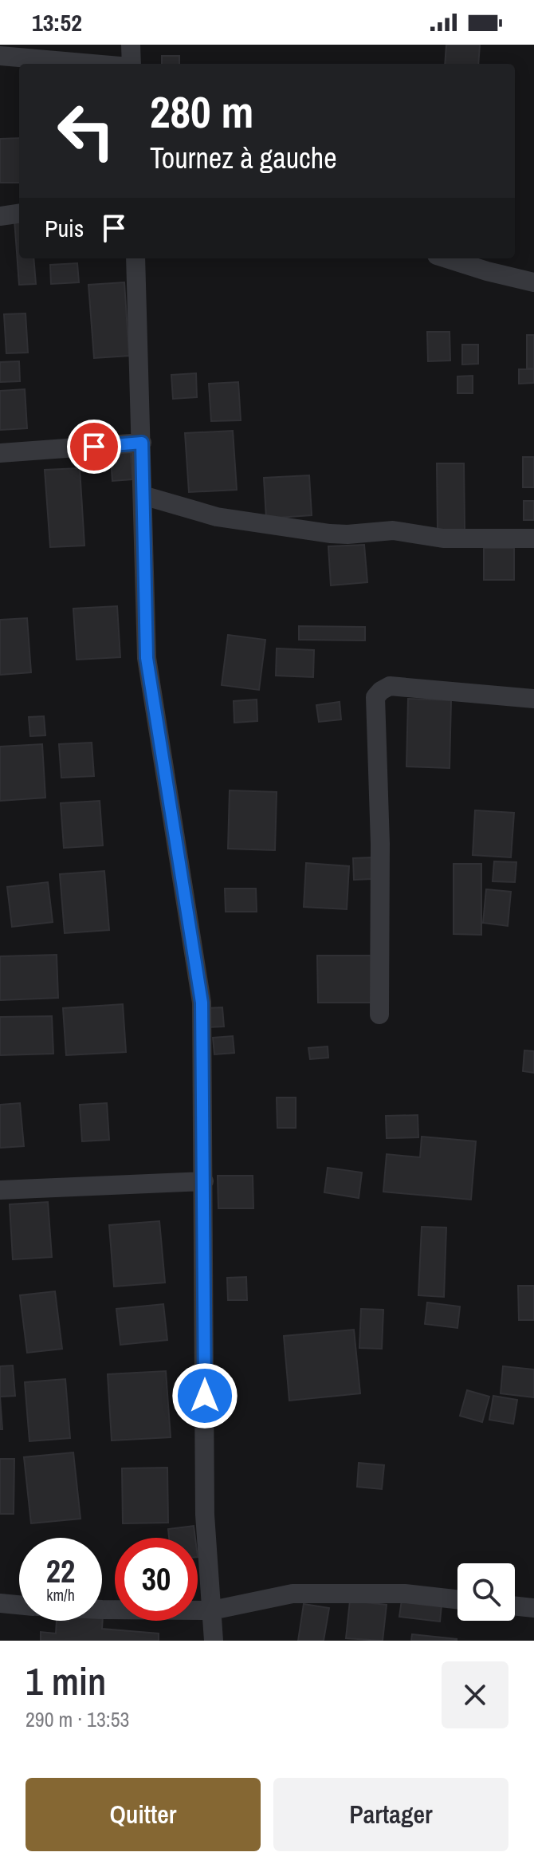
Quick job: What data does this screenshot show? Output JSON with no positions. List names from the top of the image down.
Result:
{
  "page": {
    "status": "13:52",
    "turn": ["280 m", "Tournez à gauche"],
    "then": "Puis",
    "speed": "22 km/h",
    "limit": "30",
    "heading": ["1 min", "290 m · 13:53"],
    "buttons": ["Quitter", "Partager"]
  }
}
